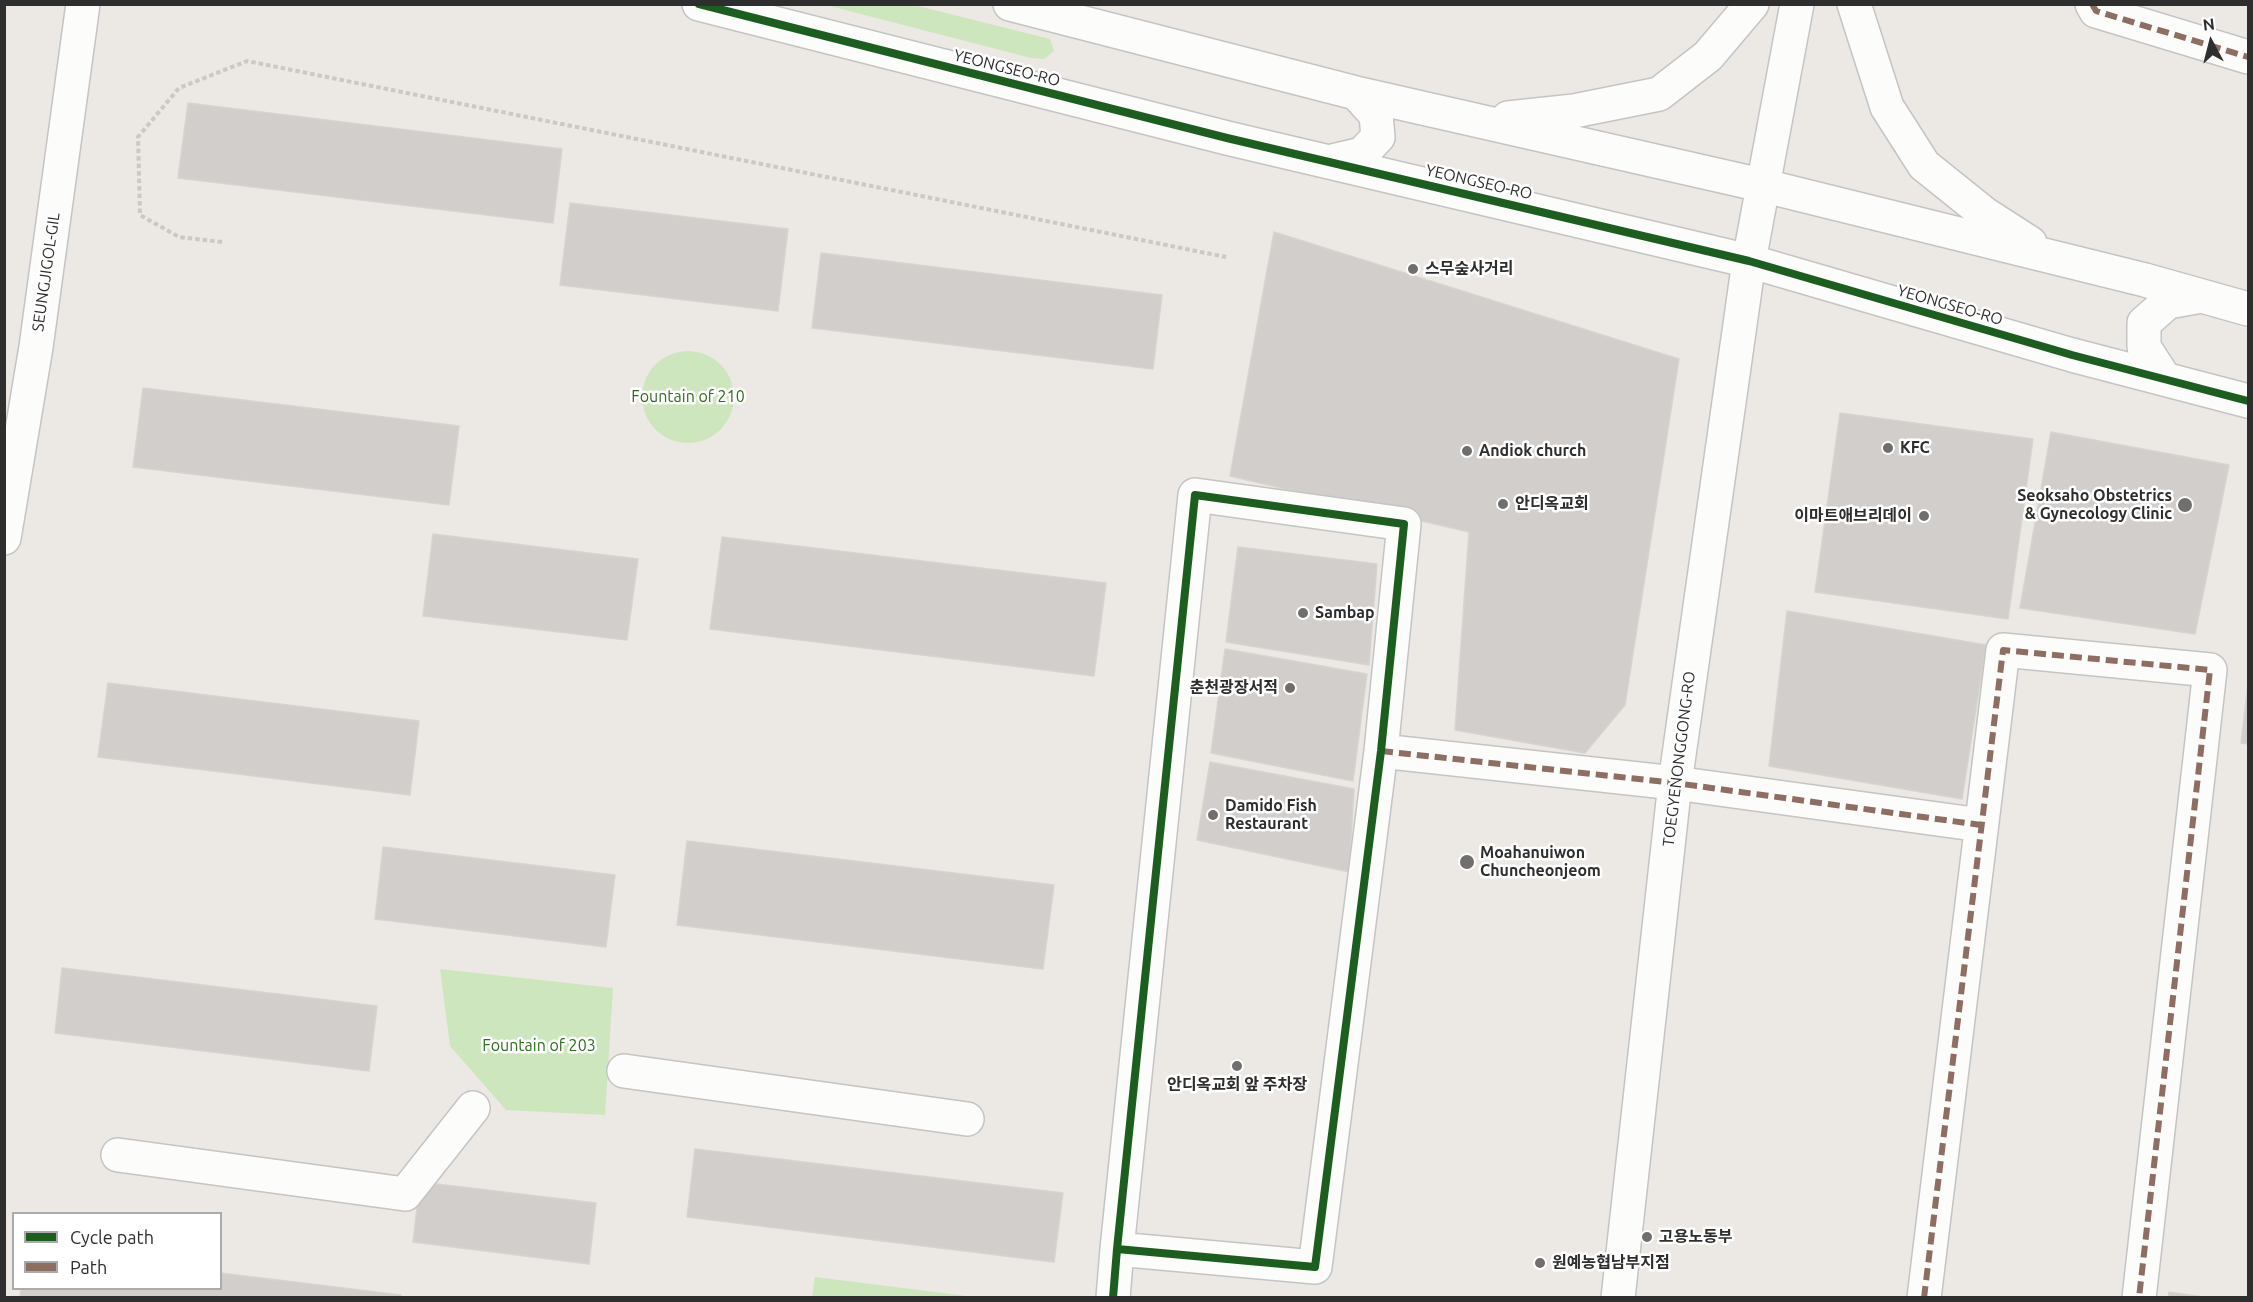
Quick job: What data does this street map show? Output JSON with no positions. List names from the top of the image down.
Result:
{
  "streets": {
    "street": ["YEONGSEO-RO", "SEUNGJIGOL-GIL", "TOEGYENONGGONG-RO"]
  },
  "crossings": [
    ["YEONGSEO-RO", "TOEGYENONGGONG-RO"]
  ],
  "parks": ["Fountain of 210", "Fountain of 203"],
  "places": [
    "스무숲사거리",
    "KFC",
    "Andiok church",
    "안디옥교회",
    "Seoksaho Obstetrics & Gynecology Clinic",
    "이마트애브리데이",
    "Sambap",
    "춘천광장서적",
    "Damido Fish Restaurant",
    "Moahanuiwon Chuncheonjeom",
    "안디옥교회 앞 주차장",
    "고용노동부",
    "원예농협남부지점"
  ],
  "legend": ["Cycle path", "Path"],
  "north": "top"
}
